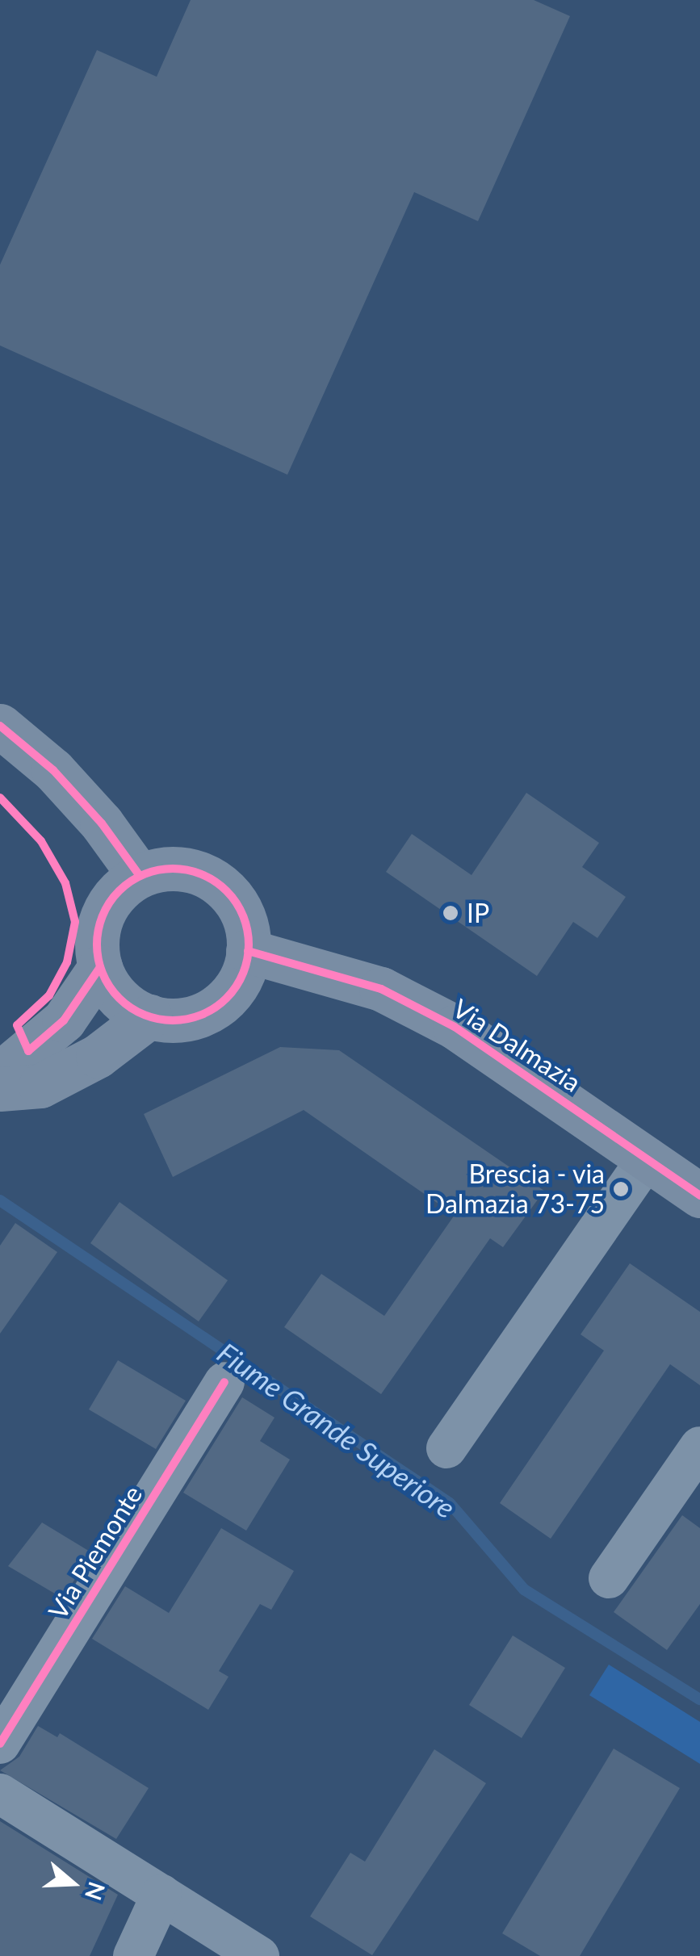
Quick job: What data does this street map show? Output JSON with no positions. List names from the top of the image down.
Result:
{
  "streets": {
    "main road": ["Via Dalmazia"],
    "street": ["Via Piemonte"]
  },
  "water": ["Fiume Grande Superiore"],
  "places": ["IP", "Brescia - via Dalmazia 73-75"],
  "north": "right"
}
